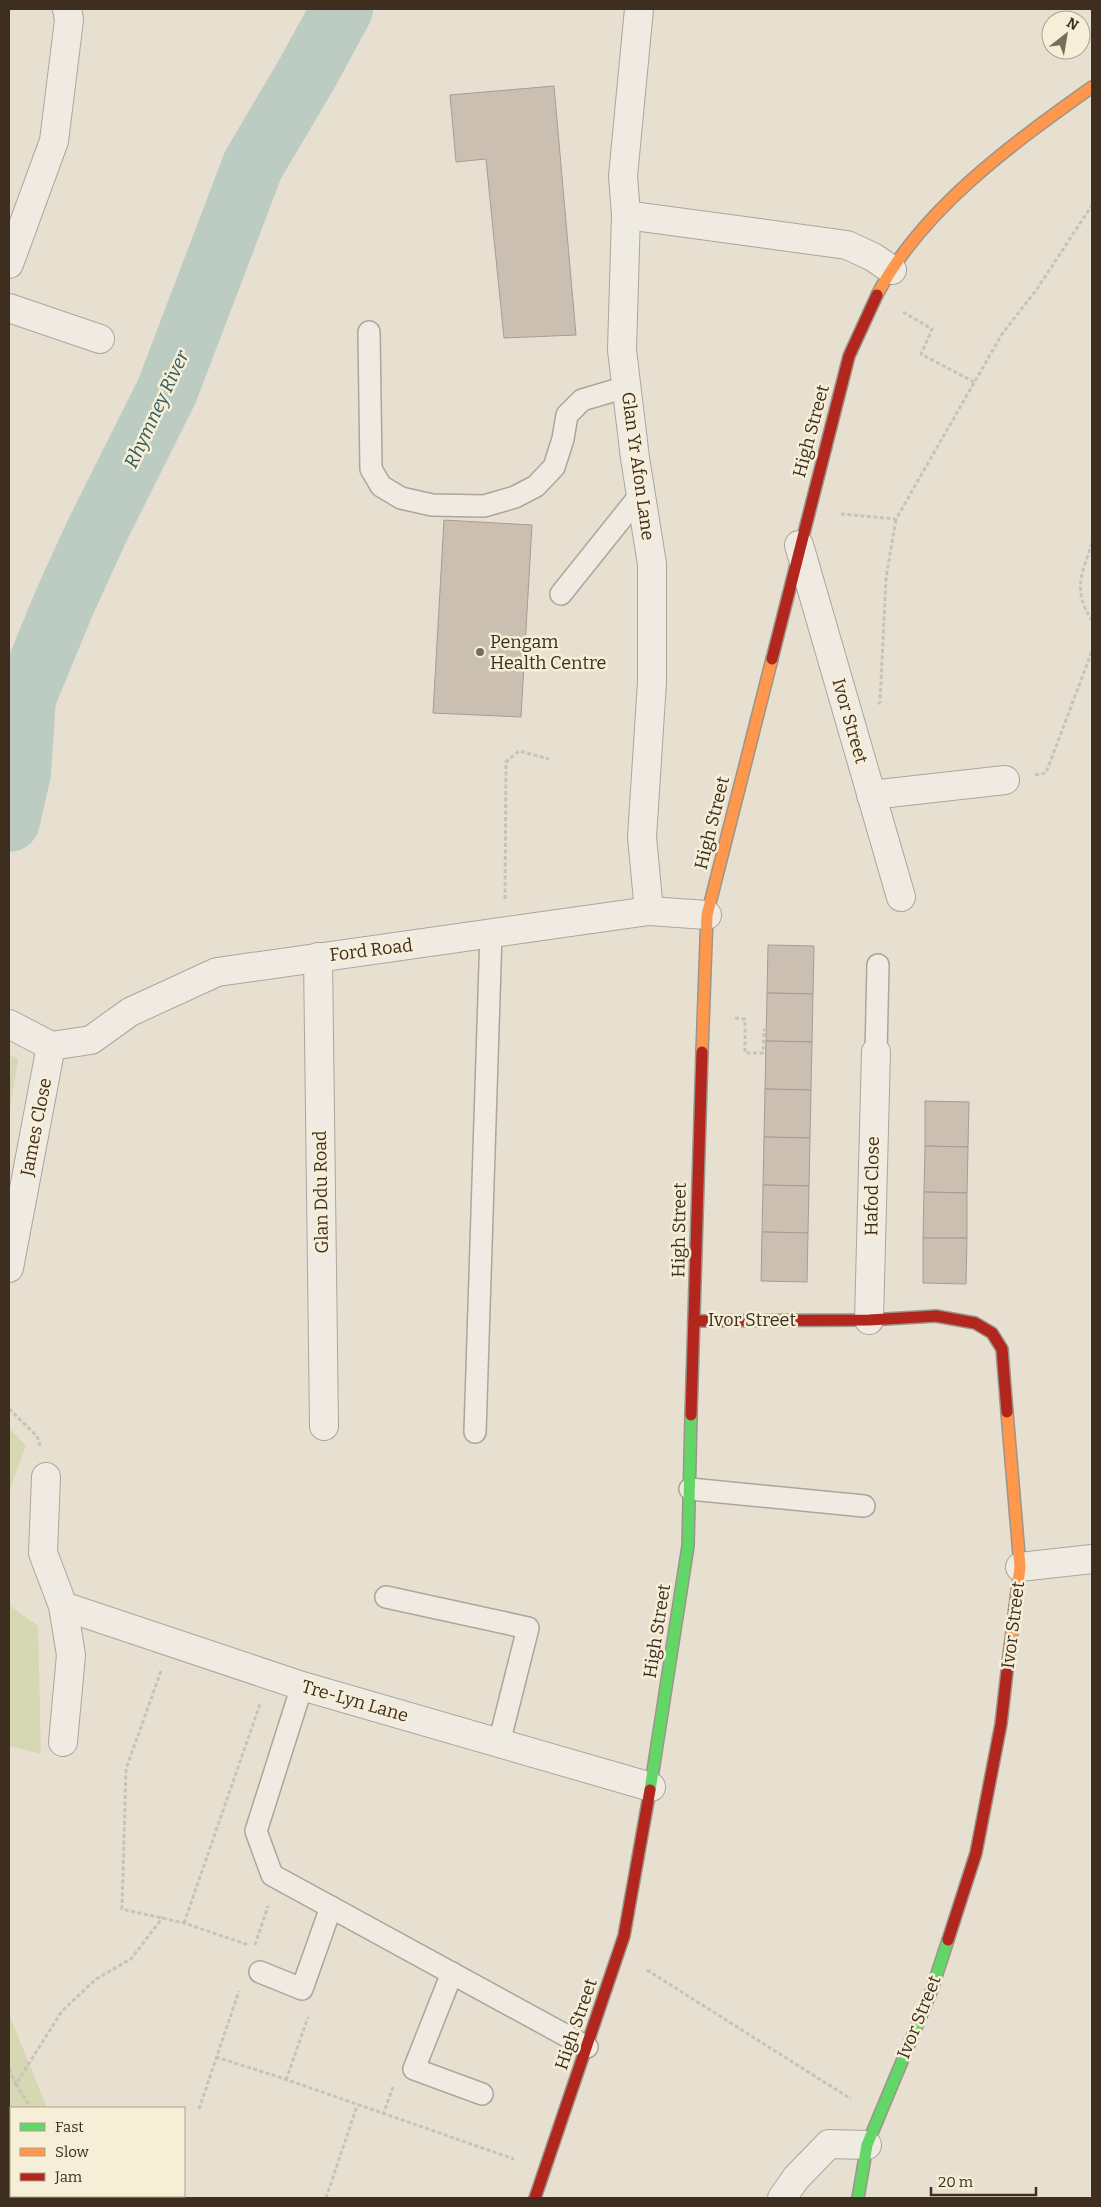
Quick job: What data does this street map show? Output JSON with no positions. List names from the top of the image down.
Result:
{
  "streets": {
    "main road": ["High Street", "Ivor Street"],
    "street": [
      "Glan Yr Afon Lane",
      "Ford Road",
      "James Close",
      "Hafod Close",
      "Glan Ddu Road",
      "Tre-Lyn Lane"
    ]
  },
  "crossings": [
    ["High Street", "Ivor Street"],
    ["High Street", "Ford Road"],
    ["High Street", "Tre-Lyn Lane"],
    ["Glan Yr Afon Lane", "Ford Road"],
    ["Ivor Street", "Hafod Close"],
    ["Ford Road", "James Close"],
    ["Ford Road", "Glan Ddu Road"]
  ],
  "water": ["Rhymney River"],
  "places": ["Pengam Health Centre"],
  "legend": ["Fast", "Slow", "Jam"],
  "scale_bar": "20 m",
  "north": "top right"
}
